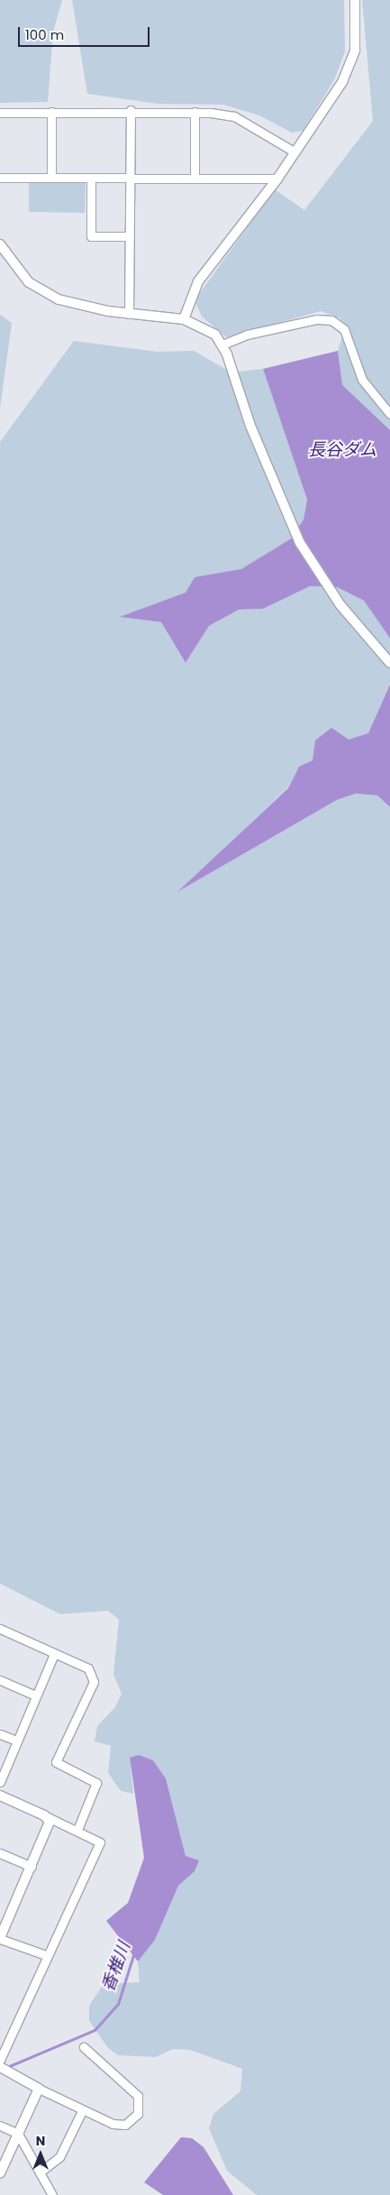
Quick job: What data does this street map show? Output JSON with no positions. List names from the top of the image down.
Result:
{
  "water": ["長谷ダム", "香椎川"],
  "scale_bar": "100 m",
  "north": "top"
}
